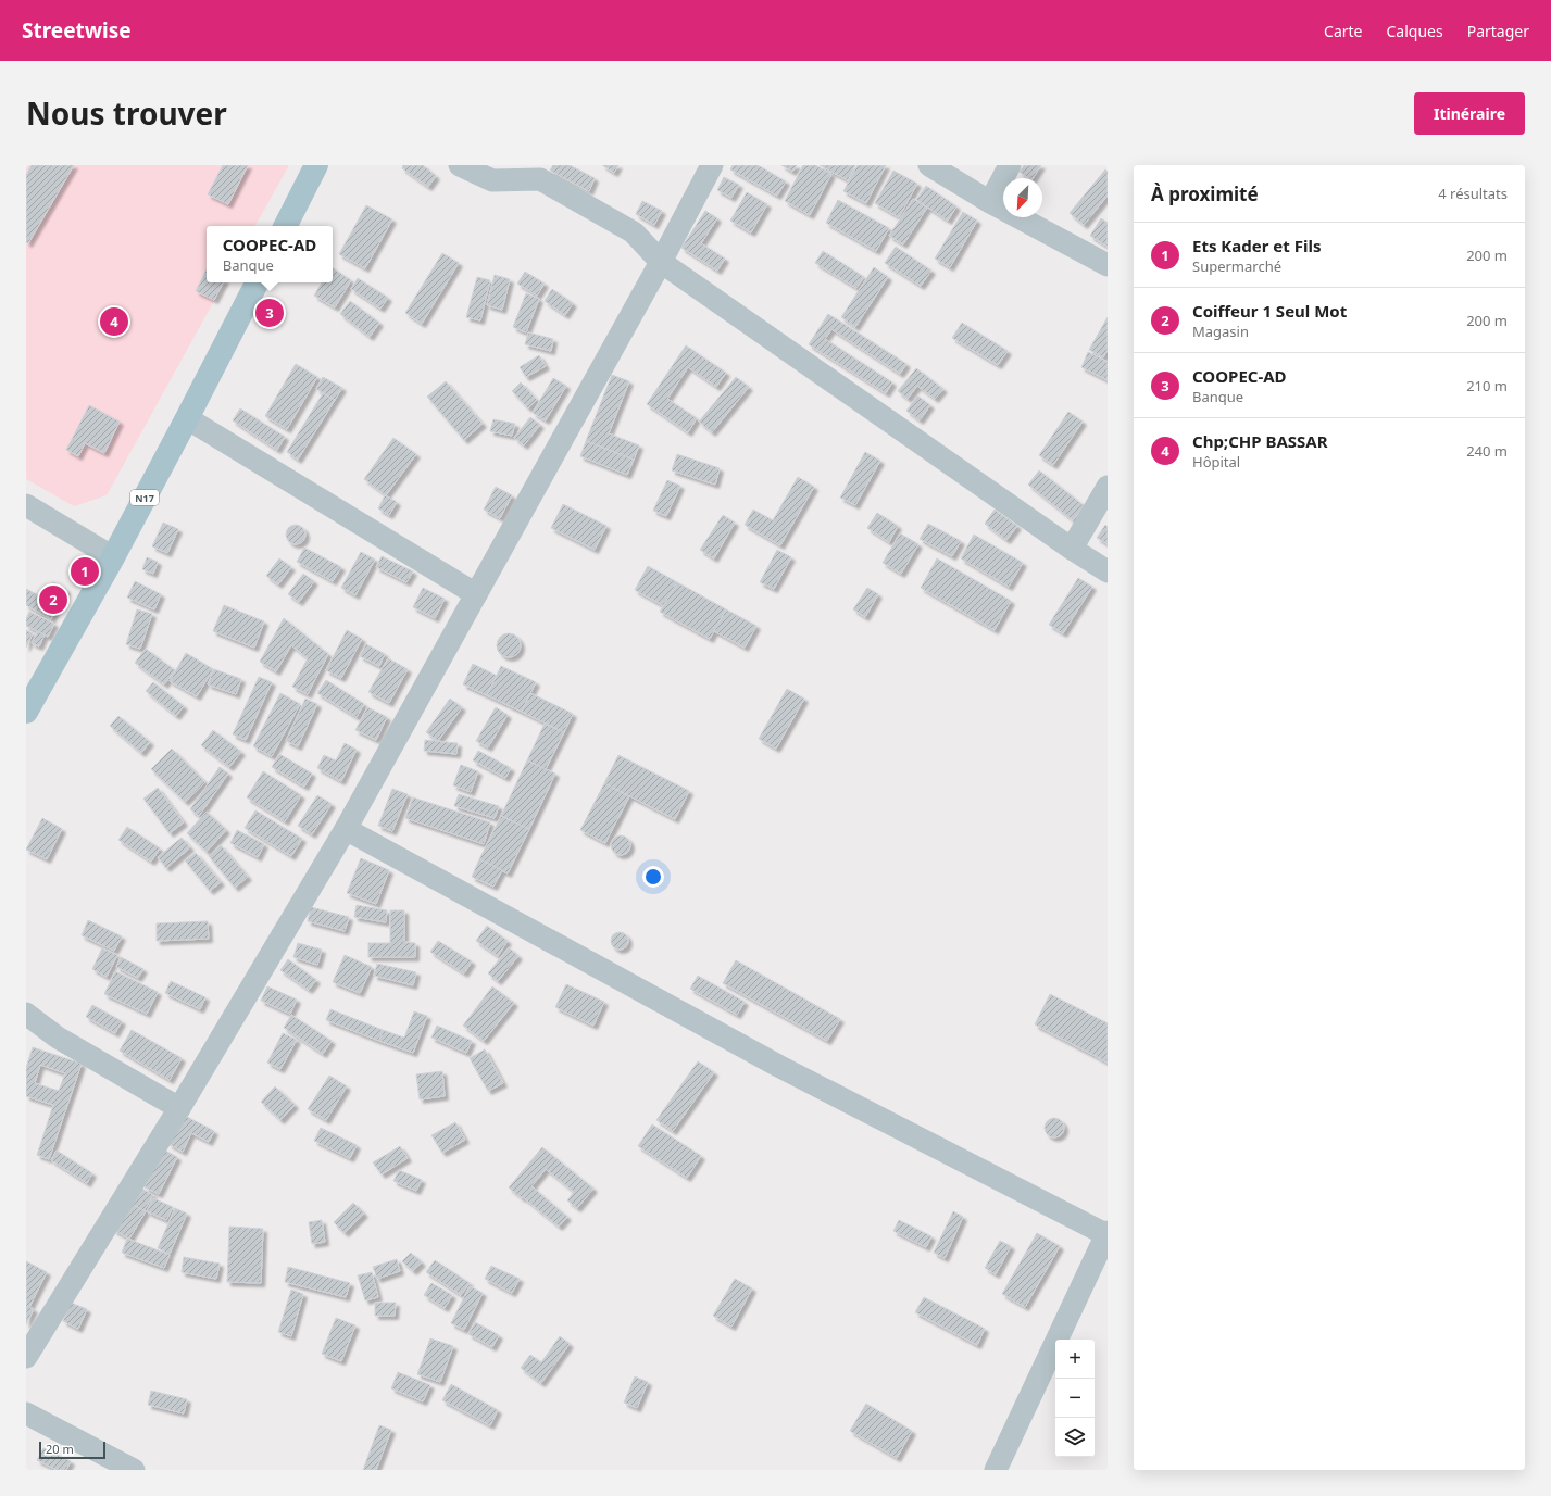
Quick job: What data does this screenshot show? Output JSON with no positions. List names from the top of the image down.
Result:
{
  "streets": {
    "main road": ["N17"]
  },
  "scale_bar": "20 m",
  "north": "bottom left",
  "page": {
    "header": "Streetwise",
    "nav": ["Carte", "Calques", "Partager"],
    "title": "Nous trouver",
    "buttons": "Itinéraire",
    "heading": ["À proximité", "4 résultats"],
    "list": [
      {
        "mark": "1",
        "name": "Ets Kader et Fils",
        "note": "Supermarché",
        "value": "200 m"
      },
      {
        "mark": "2",
        "name": "Coiffeur 1 Seul Mot",
        "note": "Magasin",
        "value": "200 m"
      },
      {
        "mark": "3",
        "name": "COOPEC-AD",
        "note": "Banque",
        "value": "210 m"
      },
      {
        "mark": "4",
        "name": "Chp;CHP BASSAR",
        "note": "Hôpital",
        "value": "240 m"
      }
    ],
    "popup": ["COOPEC-AD", "Banque"],
    "pins": [
      "3",
      "4",
      "1",
      "2"
    ],
    "map_buttons": ["+", "−"],
    "scale": "20 m"
  }
}
